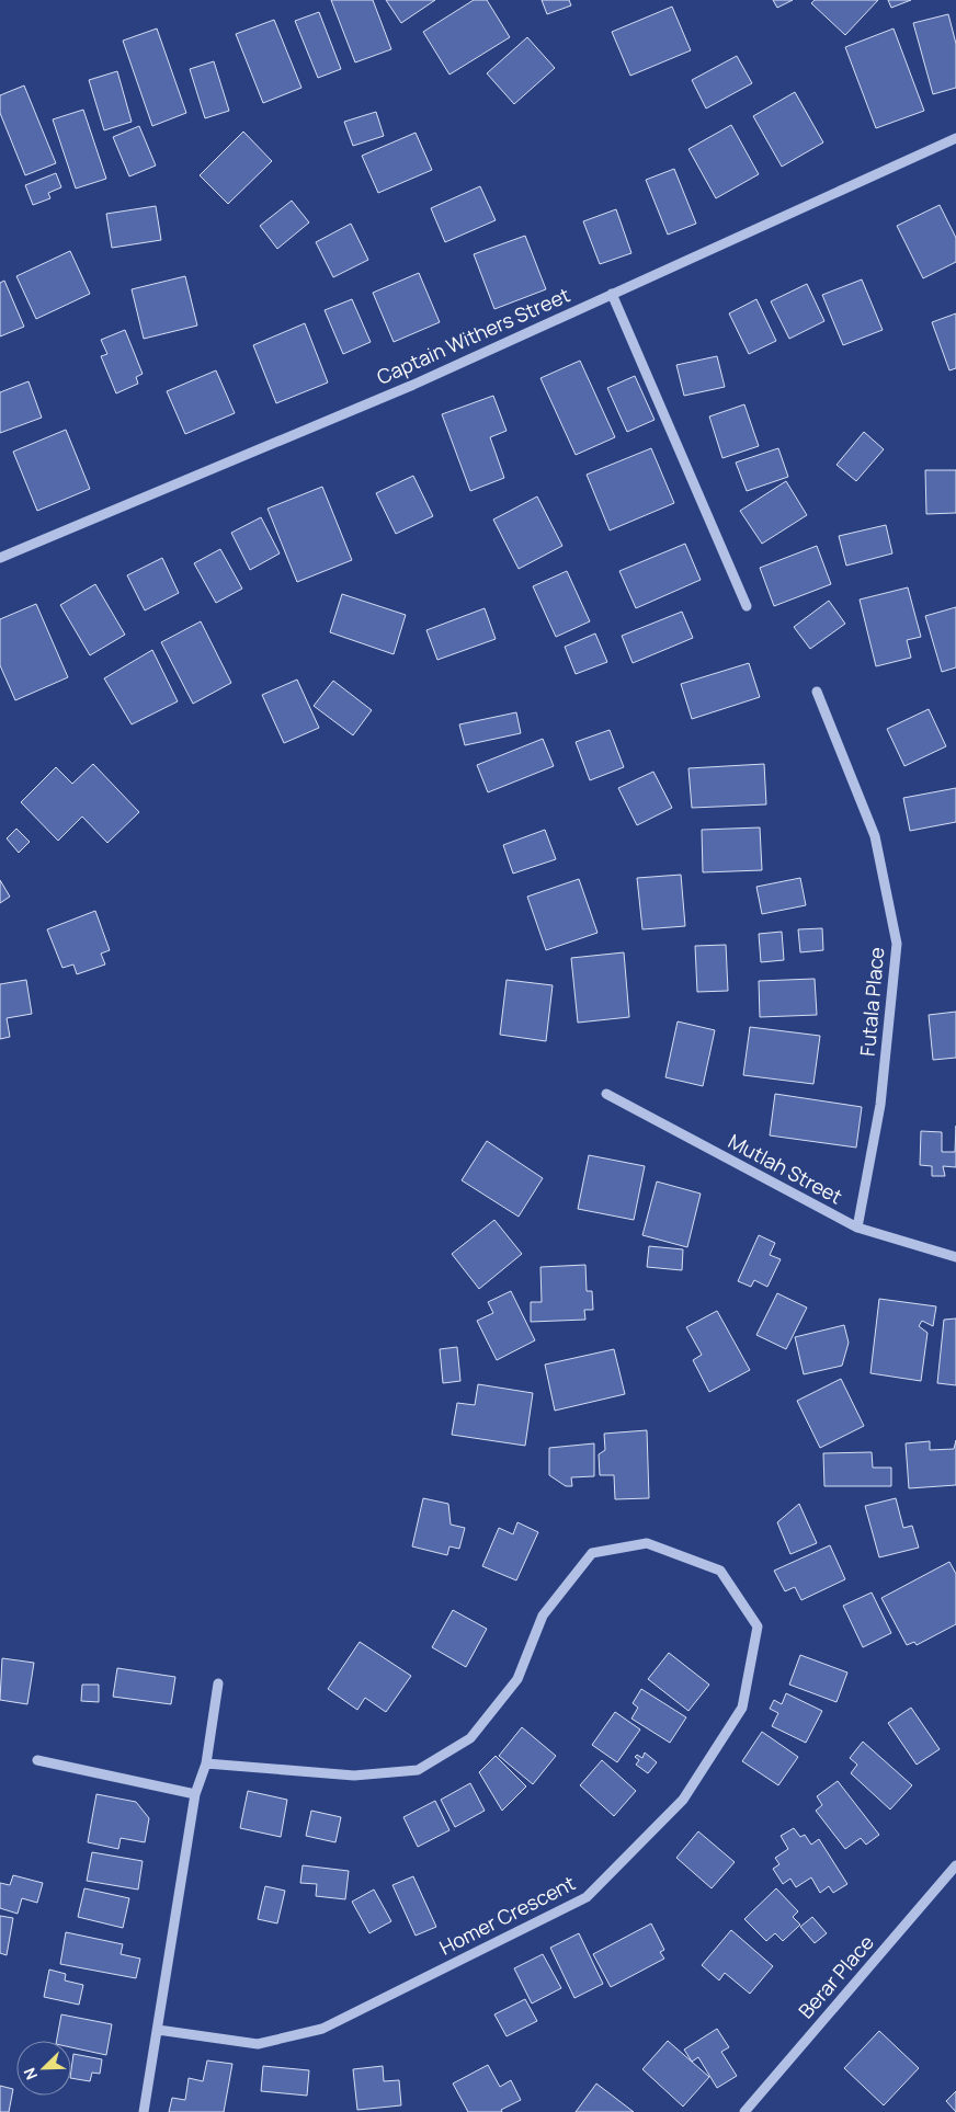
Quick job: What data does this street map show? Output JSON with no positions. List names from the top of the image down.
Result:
{
  "streets": {
    "street": [
      "Captain Withers Street",
      "Futala Place",
      "Mutlah Street",
      "Homer Crescent",
      "Berar Place"
    ]
  },
  "crossings": [
    ["Futala Place", "Mutlah Street"]
  ],
  "north": "bottom left"
}
